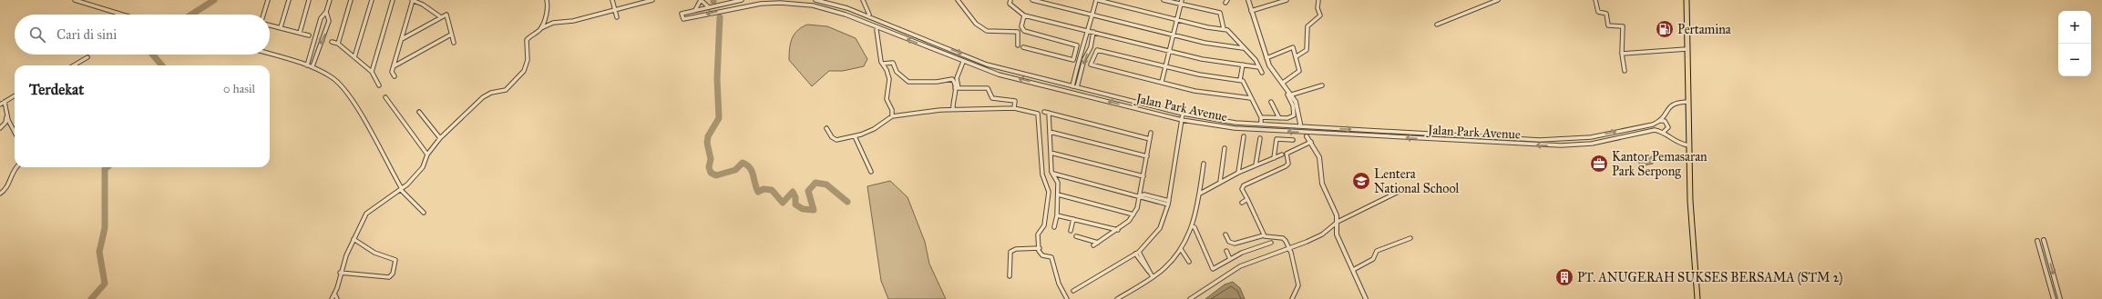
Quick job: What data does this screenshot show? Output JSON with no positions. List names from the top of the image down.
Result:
{
  "streets": {
    "street": ["Jalan Park Avenue"]
  },
  "places": {
    "fuel station": ["Pertamina"],
    "office": ["Kantor Pemasaran Park Serpong"],
    "school or university": ["Lentera National School"],
    "building": ["PT. ANUGERAH SUKSES BERSAMA (STM 2)"]
  },
  "page": {
    "map_buttons": ["+", "−"],
    "search": "Cari di sini",
    "heading": ["Terdekat", "0 hasil"]
  }
}
